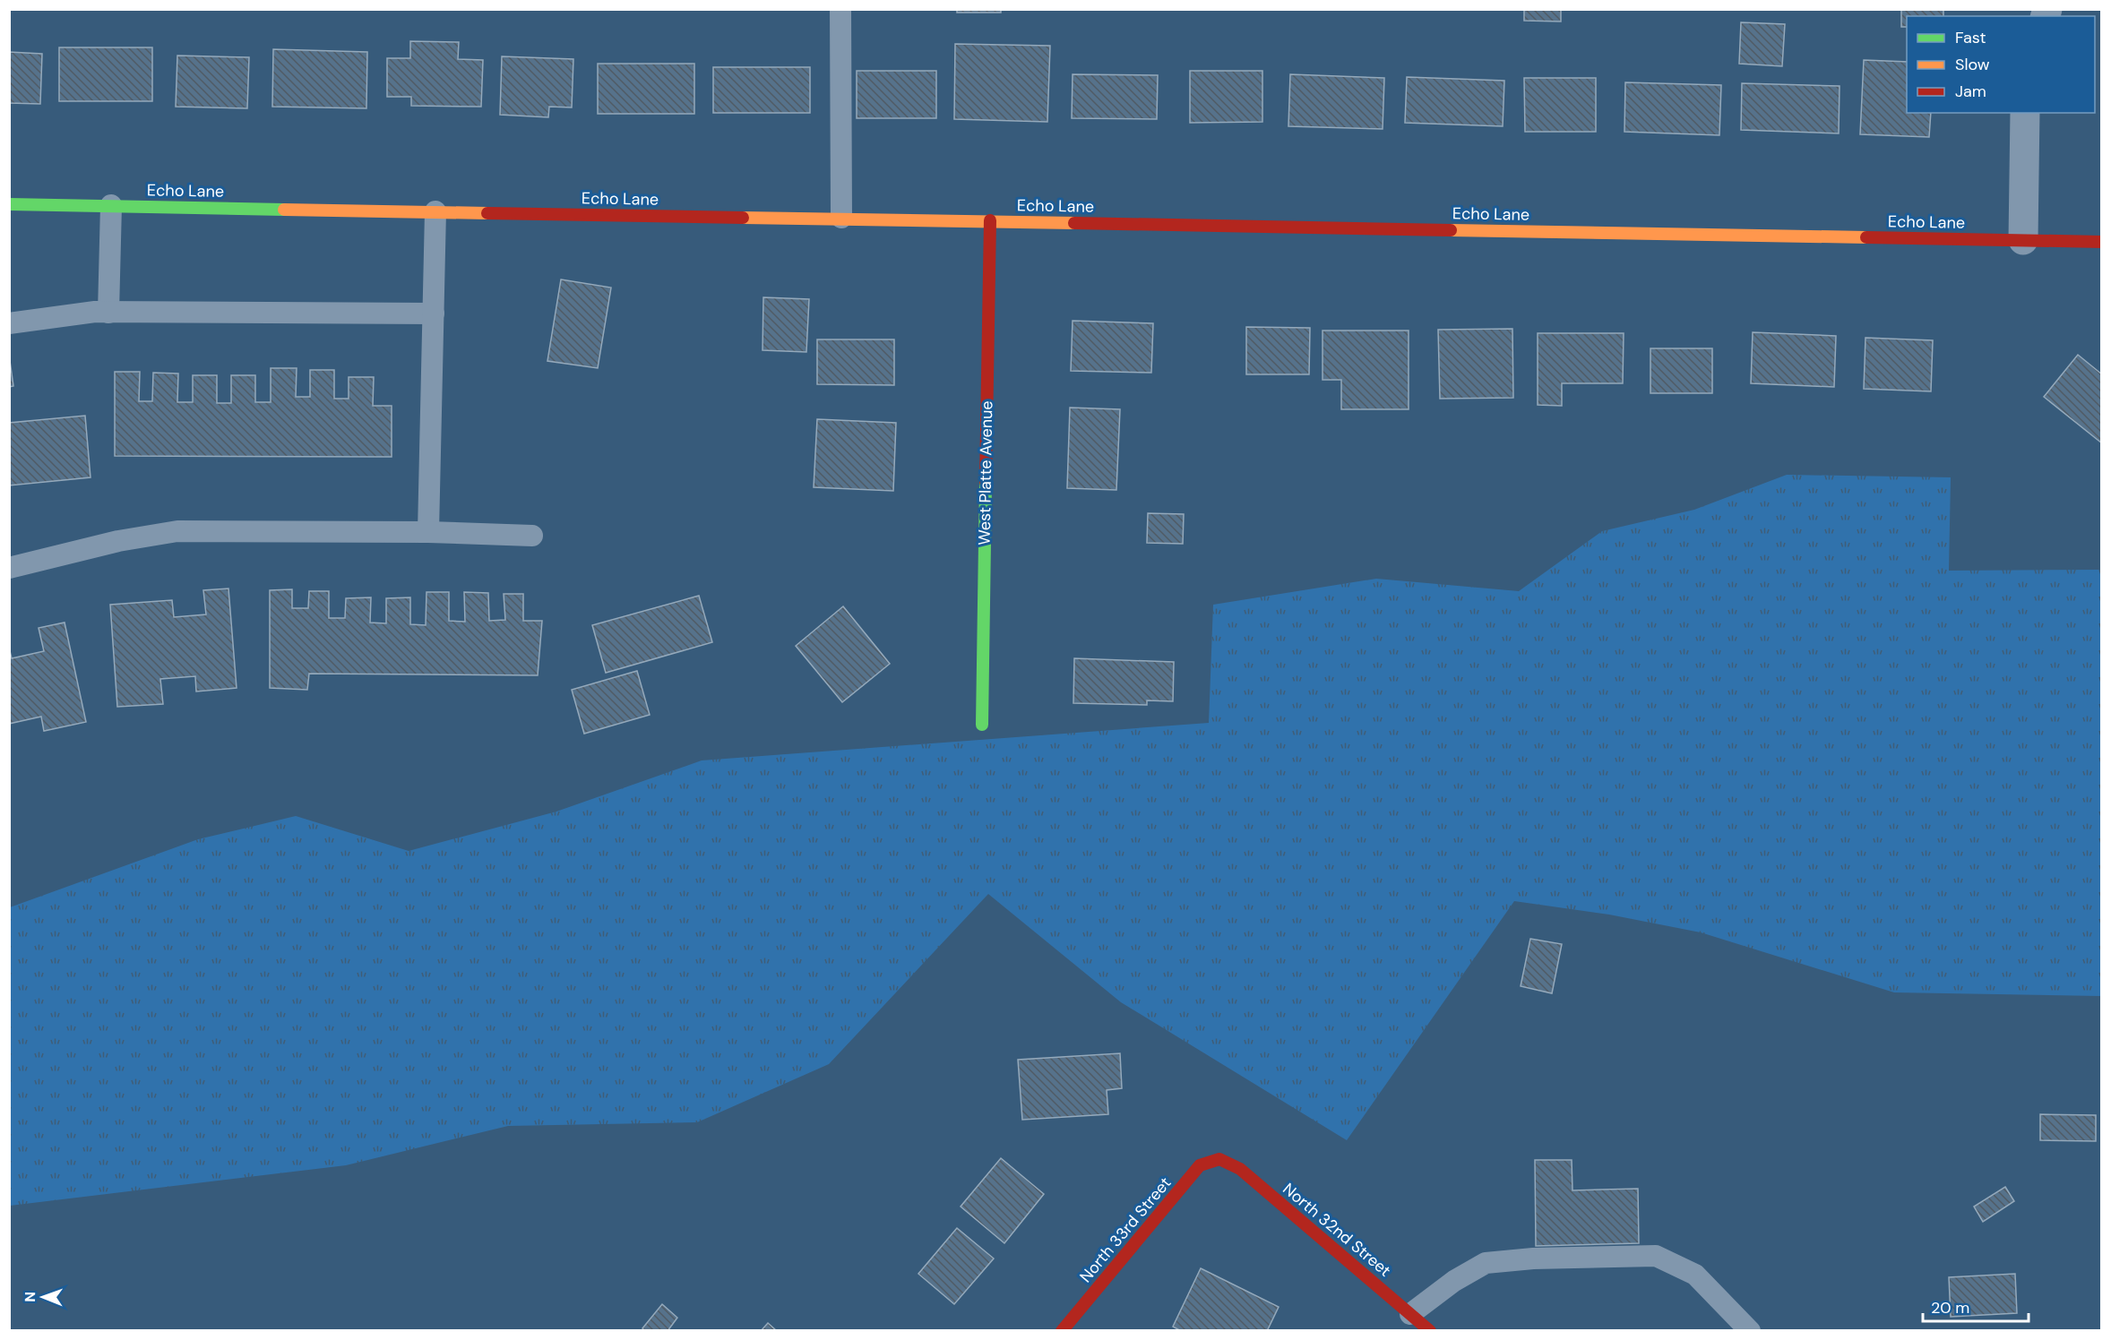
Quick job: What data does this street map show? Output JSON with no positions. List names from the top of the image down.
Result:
{
  "streets": {
    "street": [
      "Echo Lane",
      "West Platte Avenue",
      "North 33rd Street",
      "North 32nd Street"
    ]
  },
  "crossings": [
    ["Echo Lane", "West Platte Avenue"],
    ["North 33rd Street", "North 32nd Street"]
  ],
  "legend": ["Fast", "Slow", "Jam"],
  "scale_bar": "20 m",
  "north": "left"
}
